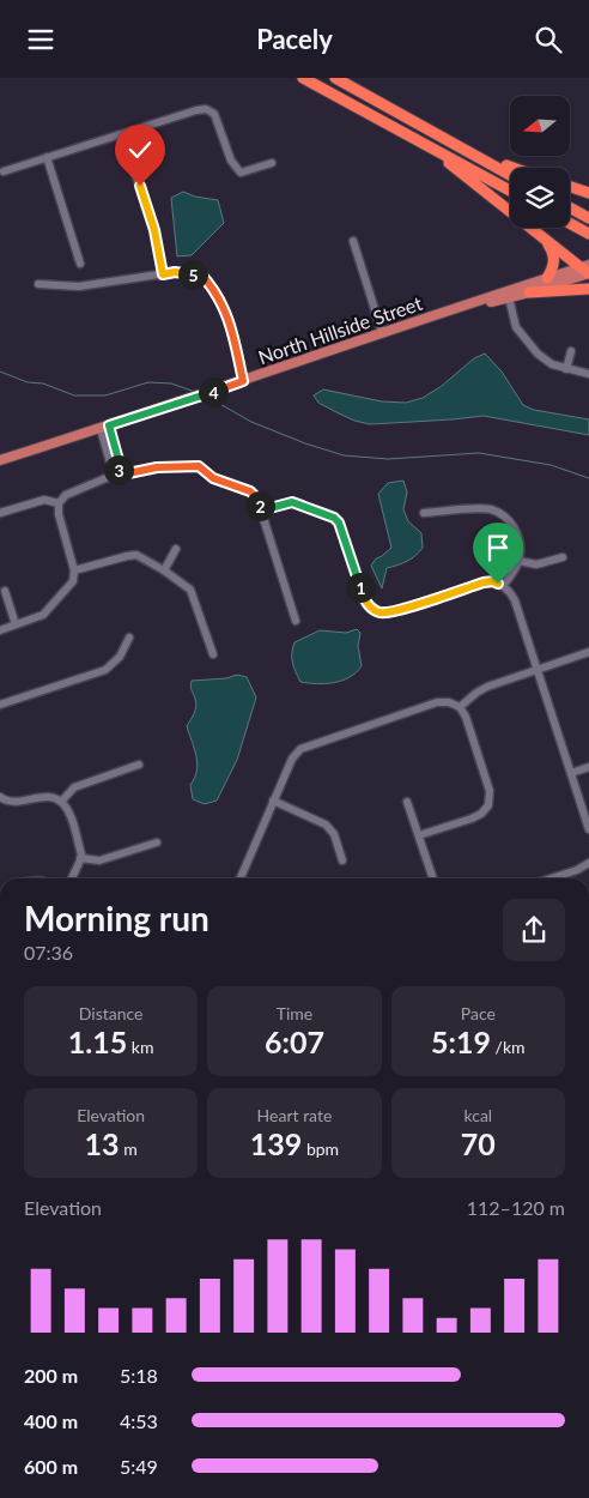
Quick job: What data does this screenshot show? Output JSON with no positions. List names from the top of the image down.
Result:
{
  "streets": {
    "main road": ["North Hillside Street"]
  },
  "north": "left",
  "page": {
    "header": "Pacely",
    "pins": [
      "5",
      "4",
      "3",
      "2",
      "1"
    ],
    "heading": ["Morning run", "07:36"],
    "stats": [
      ["Distance", "1.15 km"],
      ["Time", "6:07"],
      ["Pace", "5:19 /km"],
      ["Elevation", "13 m"],
      ["Heart rate", "139 bpm"],
      ["kcal", "70"]
    ],
    "chart": ["Elevation", "112–120 m"],
    "list": [
      {
        "name": "200 m",
        "note": "5:18"
      },
      {
        "name": "400 m",
        "note": "4:53"
      },
      {
        "name": "600 m",
        "note": "5:49"
      }
    ]
  }
}
